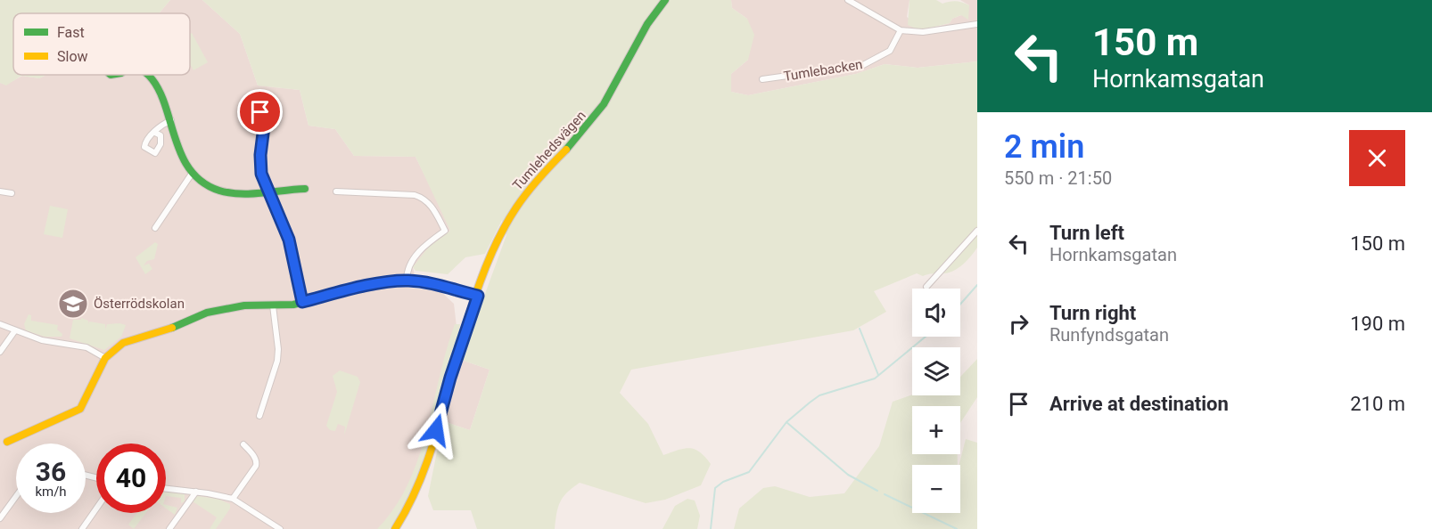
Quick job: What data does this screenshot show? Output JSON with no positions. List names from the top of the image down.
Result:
{
  "streets": {
    "street": ["Tumlebacken", "Tumlehedsvägen"]
  },
  "places": {
    "school or university": ["Österrödskolan"]
  },
  "legend": ["Fast", "Slow"],
  "page": {
    "turn": ["150 m", "Hornkamsgatan"],
    "heading": ["2 min", "550 m · 21:50"],
    "list": [
      {
        "name": "Turn left",
        "note": "Hornkamsgatan",
        "value": "150 m"
      },
      {
        "name": "Turn right",
        "note": "Runfyndsgatan",
        "value": "190 m"
      },
      {
        "name": "Arrive at destination",
        "value": "210 m"
      }
    ],
    "map_buttons": ["+", "−"],
    "speed": "36 km/h",
    "limit": "40"
  }
}
